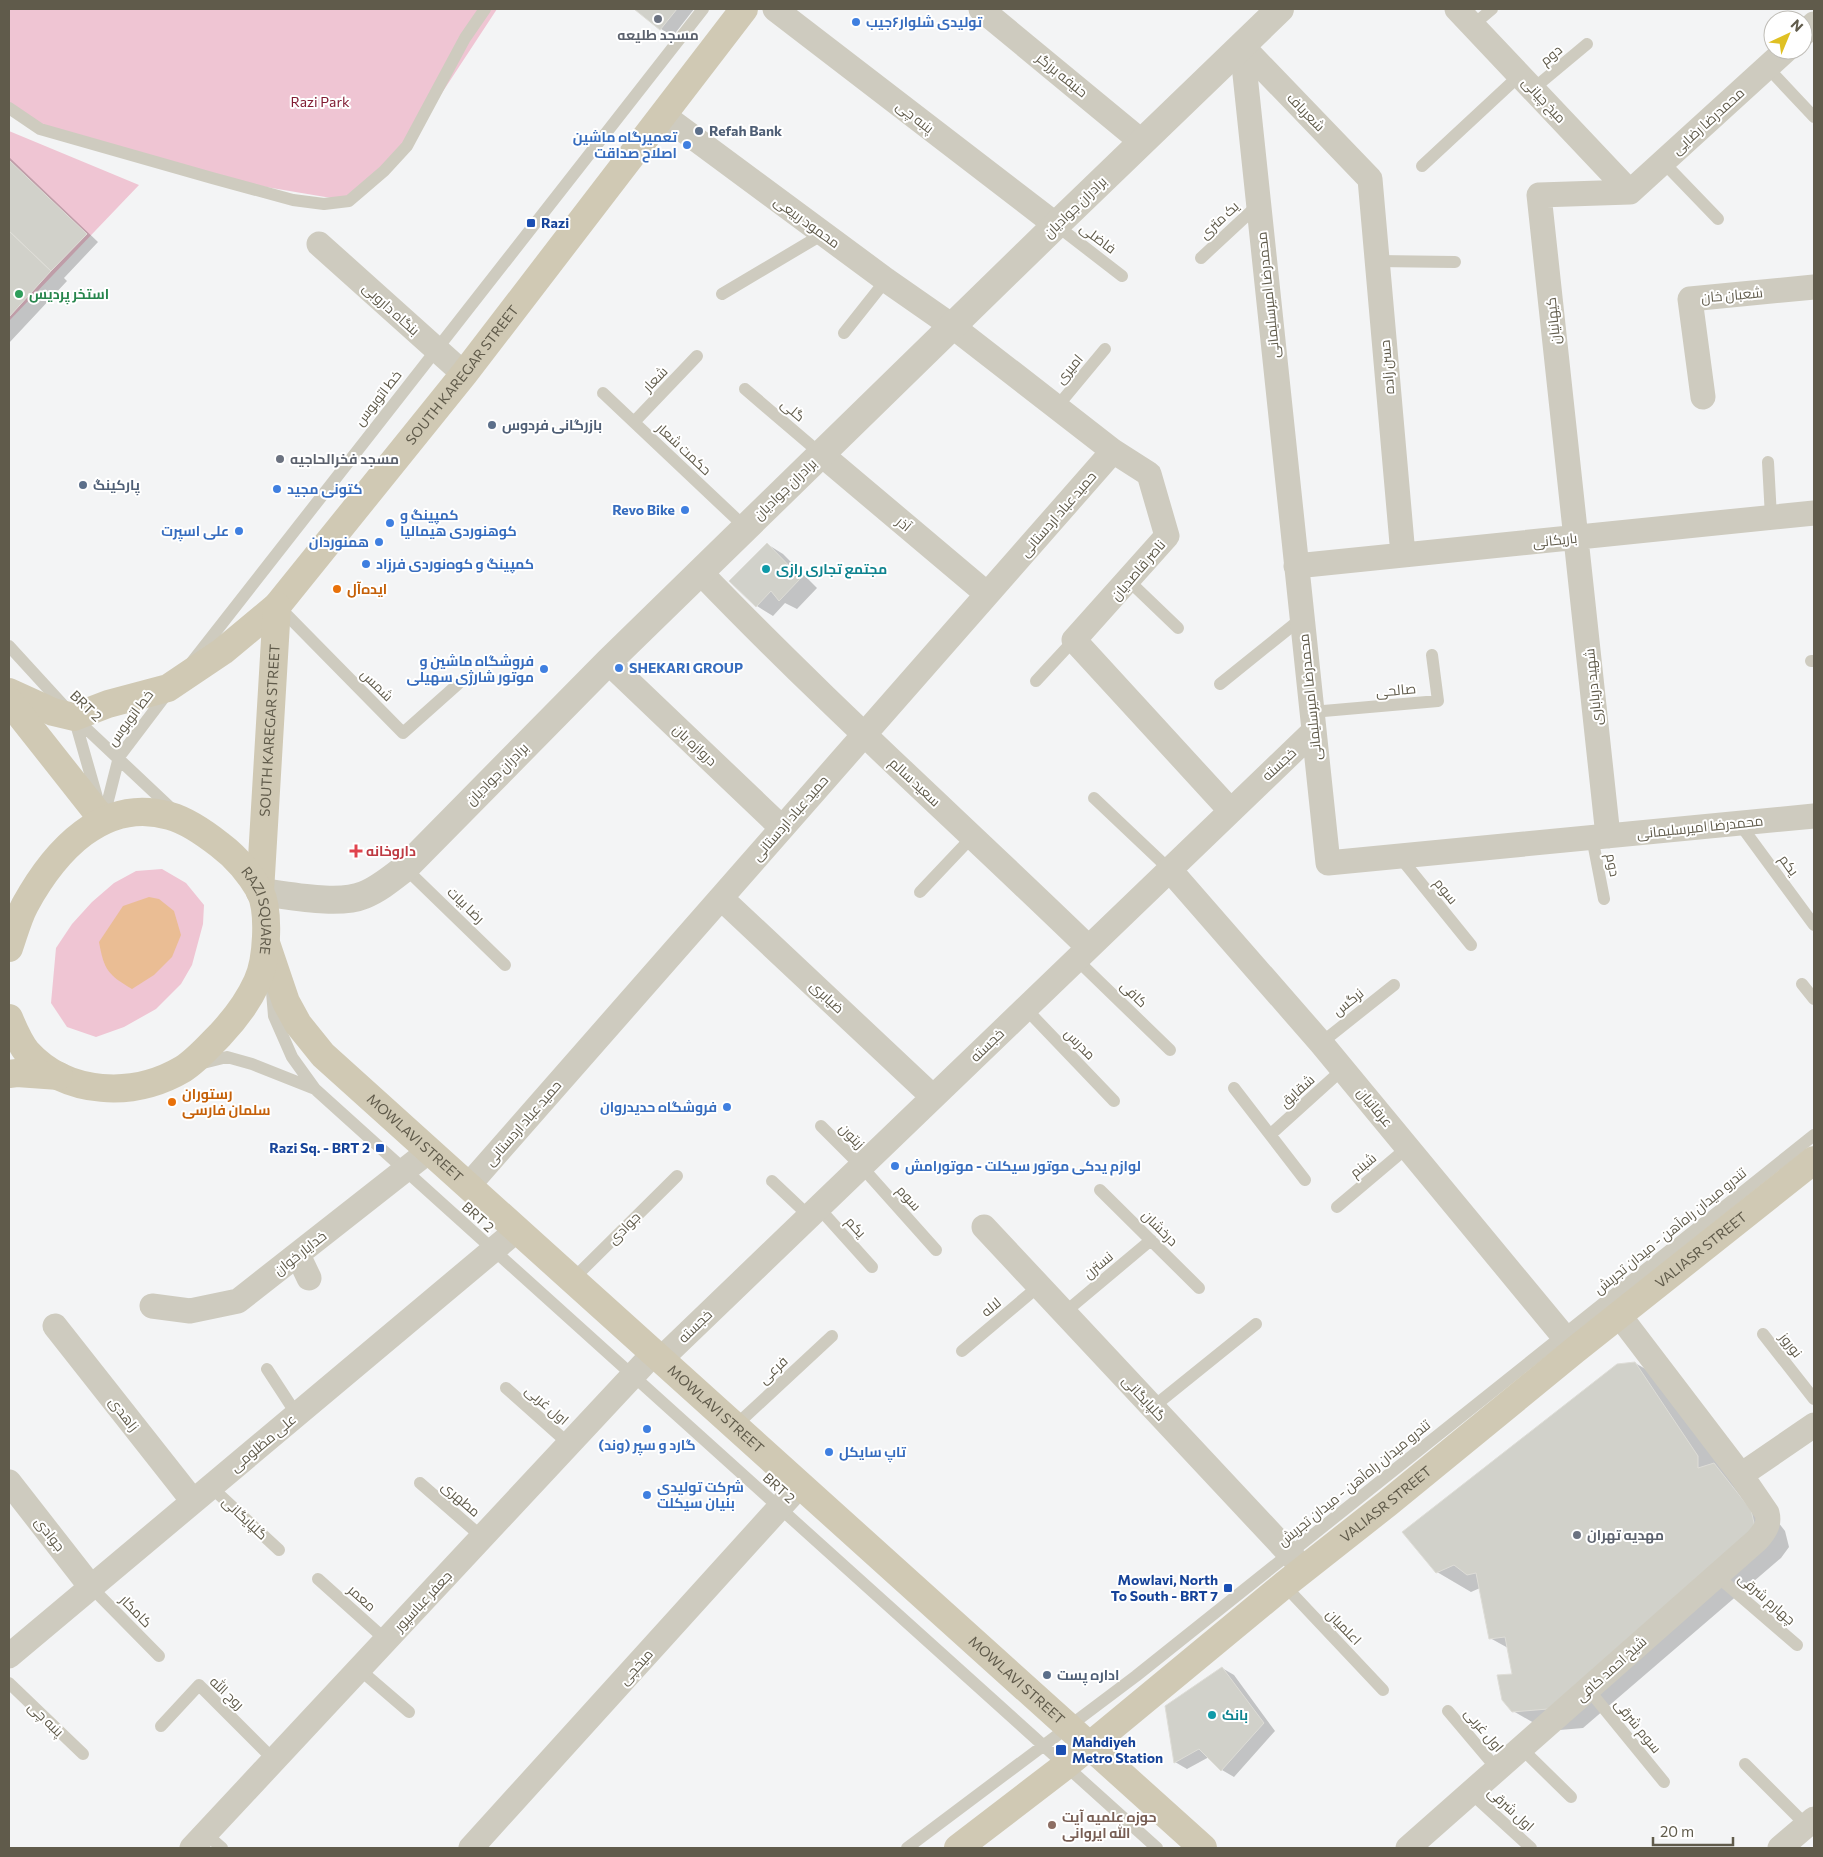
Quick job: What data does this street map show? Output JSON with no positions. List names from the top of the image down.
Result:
{
  "streets": {
    "main road": [
      "SOUTH KAREGAR STREET",
      "RAZI SQUARE",
      "MOWLAVI STREET",
      "VALIASR STREET"
    ],
    "street": [
      "حنیفه برزگر",
      "میخ چیانی",
      "شعرباف",
      "پنبه چی",
      "محمدرضا رضایی",
      "برادران جوادیان",
      "محمود ربیعی",
      "محمدرضا امیرسلیمانی",
      "شعبان خان",
      "بنگاه داروبی",
      "کیهانیان",
      "حسن زاده",
      "حمید عباد اردستانی",
      "آذر",
      "باریکانی",
      "ناصر قاصدیان",
      "شهید دریاباری",
      "دروازه بان",
      "خجسته",
      "سعید سالم",
      "ضیابری",
      "عرفانیان",
      "جوادی",
      "خدایار خوان",
      "گلپایگانی",
      "زاهدی",
      "علی مظلومی",
      "جعفر عباسپور",
      "میخچی",
      "شیخ احمد کافی"
    ],
    "lane": [
      "دوم",
      "یک متری",
      "فاضلی",
      "امیری",
      "شعار",
      "خط اتوبوس",
      "گلی",
      "حکمت شعار",
      "شمس",
      "صالحی",
      "BRT 2",
      "یکم",
      "سوم",
      "رضا بیات",
      "کافی",
      "نرگس",
      "مدرس",
      "شقایق",
      "زیتون",
      "شبنم",
      "درخشان",
      "تندرو میدان راه‌آهن - میدان تجریش",
      "نسترن",
      "لاله",
      "نوروز",
      "فرعی",
      "اول غربی",
      "مطهری",
      "معمر",
      "چهارم شرقی",
      "کامکار",
      "اعلمیان",
      "روح الله",
      "سوم شرقی",
      "اول شرقی"
    ]
  },
  "crossings": [
    ["دوم", "میخ چیانی"],
    ["دوم", "محمدرضا امیرسلیمانی"],
    ["دوم", "شهید دریاباری"],
    ["حنیفه برزگر", "برادران جوادیان"],
    ["میخ چیانی", "محمدرضا رضایی"],
    ["میخ چیانی", "کیهانیان"],
    ["شعرباف", "برادران جوادیان"],
    ["شعرباف", "محمدرضا امیرسلیمانی"],
    ["شعرباف", "حسن زاده"],
    ["پنبه چی", "برادران جوادیان"],
    ["پنبه چی", "فاضلی"],
    ["محمدرضا رضایی", "کیهانیان"],
    ["برادران جوادیان", "محمود ربیعی"],
    ["برادران جوادیان", "فاضلی"],
    ["برادران جوادیان", "محمدرضا امیرسلیمانی"],
    ["برادران جوادیان", "SOUTH KAREGAR STREET"],
    ["برادران جوادیان", "گلی"],
    ["برادران جوادیان", "حکمت شعار"],
    ["برادران جوادیان", "آذر"],
    ["برادران جوادیان", "ناصر قاصدیان"],
    ["برادران جوادیان", "دروازه بان"],
    ["برادران جوادیان", "سعید سالم"],
    ["برادران جوادیان", "رضا بیات"],
    ["برادران جوادیان", "RAZI SQUARE"],
    ["یک متری", "محمدرضا امیرسلیمانی"],
    ["محمود ربیعی", "SOUTH KAREGAR STREET"],
    ["محمود ربیعی", "ناصر قاصدیان"],
    ["محمدرضا امیرسلیمانی", "باریکانی"],
    ["محمدرضا امیرسلیمانی", "شهید دریاباری"],
    ["محمدرضا امیرسلیمانی", "صالحی"],
    ["محمدرضا امیرسلیمانی", "خجسته"],
    ["محمدرضا امیرسلیمانی", "یکم"],
    ["محمدرضا امیرسلیمانی", "سوم"],
    ["بنگاه داروبی", "SOUTH KAREGAR STREET"],
    ["کیهانیان", "باریکانی"],
    ["کیهانیان", "شهید دریاباری"],
    ["حسن زاده", "باریکانی"],
    ["امیری", "ناصر قاصدیان"],
    ["SOUTH KAREGAR STREET", "شمس"],
    ["SOUTH KAREGAR STREET", "RAZI SQUARE"],
    ["شعار", "حکمت شعار"],
    ["خط اتوبوس", "BRT 2"],
    ["خط اتوبوس", "RAZI SQUARE"],
    ["گلی", "آذر"],
    ["حمید عباد اردستانی", "آذر"],
    ["حمید عباد اردستانی", "ناصر قاصدیان"],
    ["حمید عباد اردستانی", "دروازه بان"],
    ["حمید عباد اردستانی", "سعید سالم"],
    ["حمید عباد اردستانی", "ضیابری"],
    ["حمید عباد اردستانی", "MOWLAVI STREET"],
    ["باریکانی", "شهید دریاباری"],
    ["صالحی", "خجسته"],
    ["BRT 2", "RAZI SQUARE"],
    ["BRT 2", "تندرو میدان راه‌آهن - میدان تجریش"],
    ["BRT 2", "VALIASR STREET"],
    ["BRT 2", "خدایار خوان"],
    ["BRT 2", "علی مظلومی"],
    ["BRT 2", "جعفر عباسپور"],
    ["BRT 2", "میخچی"],
    ["خجسته", "سعید سالم"],
    ["خجسته", "یکم"],
    ["خجسته", "سوم"],
    ["خجسته", "کافی"],
    ["خجسته", "ضیابری"],
    ["خجسته", "مدرس"],
    ["خجسته", "عرفانیان"],
    ["خجسته", "زیتون"],
    ["خجسته", "MOWLAVI STREET"],
    ["خجسته", "جعفر عباسپور"],
    ["سعید سالم", "کافی"],
    ["سوم", "زیتون"],
    ["RAZI SQUARE", "MOWLAVI STREET"],
    ["نرگس", "عرفانیان"],
    ["شقایق", "عرفانیان"],
    ["عرفانیان", "شبنم"],
    ["عرفانیان", "تندرو میدان راه‌آهن - میدان تجریش"],
    ["عرفانیان", "VALIASR STREET"],
    ["MOWLAVI STREET", "جوادی"],
    ["MOWLAVI STREET", "تندرو میدان راه‌آهن - میدان تجریش"],
    ["MOWLAVI STREET", "VALIASR STREET"],
    ["MOWLAVI STREET", "خدایار خوان"],
    ["MOWLAVI STREET", "فرعی"],
    ["MOWLAVI STREET", "علی مظلومی"],
    ["MOWLAVI STREET", "جعفر عباسپور"],
    ["MOWLAVI STREET", "میخچی"],
    ["جوادی", "علی مظلومی"],
    ["جوادی", "کامکار"],
    ["درخشان", "نسترن"],
    ["تندرو میدان راه‌آهن - میدان تجریش", "VALIASR STREET"],
    ["تندرو میدان راه‌آهن - میدان تجریش", "گلپایگانی"],
    ["تندرو میدان راه‌آهن - میدان تجریش", "اعلمیان"],
    ["VALIASR STREET", "گلپایگانی"],
    ["VALIASR STREET", "اعلمیان"],
    ["نسترن", "گلپایگانی"],
    ["لاله", "گلپایگانی"],
    ["گلپایگانی", "زاهدی"],
    ["گلپایگانی", "علی مظلومی"],
    ["گلپایگانی", "اعلمیان"],
    ["اول غربی", "جعفر عباسپور"],
    ["اول غربی", "شیخ احمد کافی"],
    ["زاهدی", "علی مظلومی"],
    ["علی مظلومی", "کامکار"],
    ["مطهری", "جعفر عباسپور"],
    ["معمر", "جعفر عباسپور"],
    ["چهارم شرقی", "شیخ احمد کافی"],
    ["جعفر عباسپور", "روح الله"],
    ["شیخ احمد کافی", "سوم شرقی"],
    ["شیخ احمد کافی", "اول شرقی"]
  ],
  "parks": ["Razi Park"],
  "places": {
    "other": [
      "مسجد طلیعه",
      "تولیدی شلوار۶جیب",
      "Refah Bank",
      "تعمیرگاه ماشین اصلاح صداقت",
      "استخر پردیس",
      "بازرگانی فردوس",
      "مسجد فخرالحاجیه",
      "پارکینگ",
      "کتونی مجید",
      "Revo Bike",
      "کمپینگ و کوهنوردی هیمالیا",
      "علی اسپرت",
      "همنوردان",
      "کمپینگ و کوه‌نوردی فرزاد",
      "مجتمع تجاری رازی",
      "ایده‌آل",
      "SHEKARI GROUP",
      "فروشگاه ماشين و موتور شارژی سهيلی",
      "رستوران سلمان فارسی",
      "فروشگاه حدیدروان",
      "لوازم یدکی موتور سیکلت - موتورامش",
      "گارد و سپر (وند)",
      "تاپ سایکل",
      "شرکت تولیدی بنیان سیکلت",
      "مهدیه تهران",
      "اداره پست",
      "بانک",
      "حوزه علمیه آیت‌ الله ایروانی"
    ],
    "transit": [
      "Razi",
      "Razi Sq. - BRT 2",
      "Mowlavi, North To South - BRT 7",
      "Mahdiyeh Metro Station"
    ],
    "health": ["داروخانه"]
  },
  "scale_bar": "20 m",
  "north": "top right"
}
